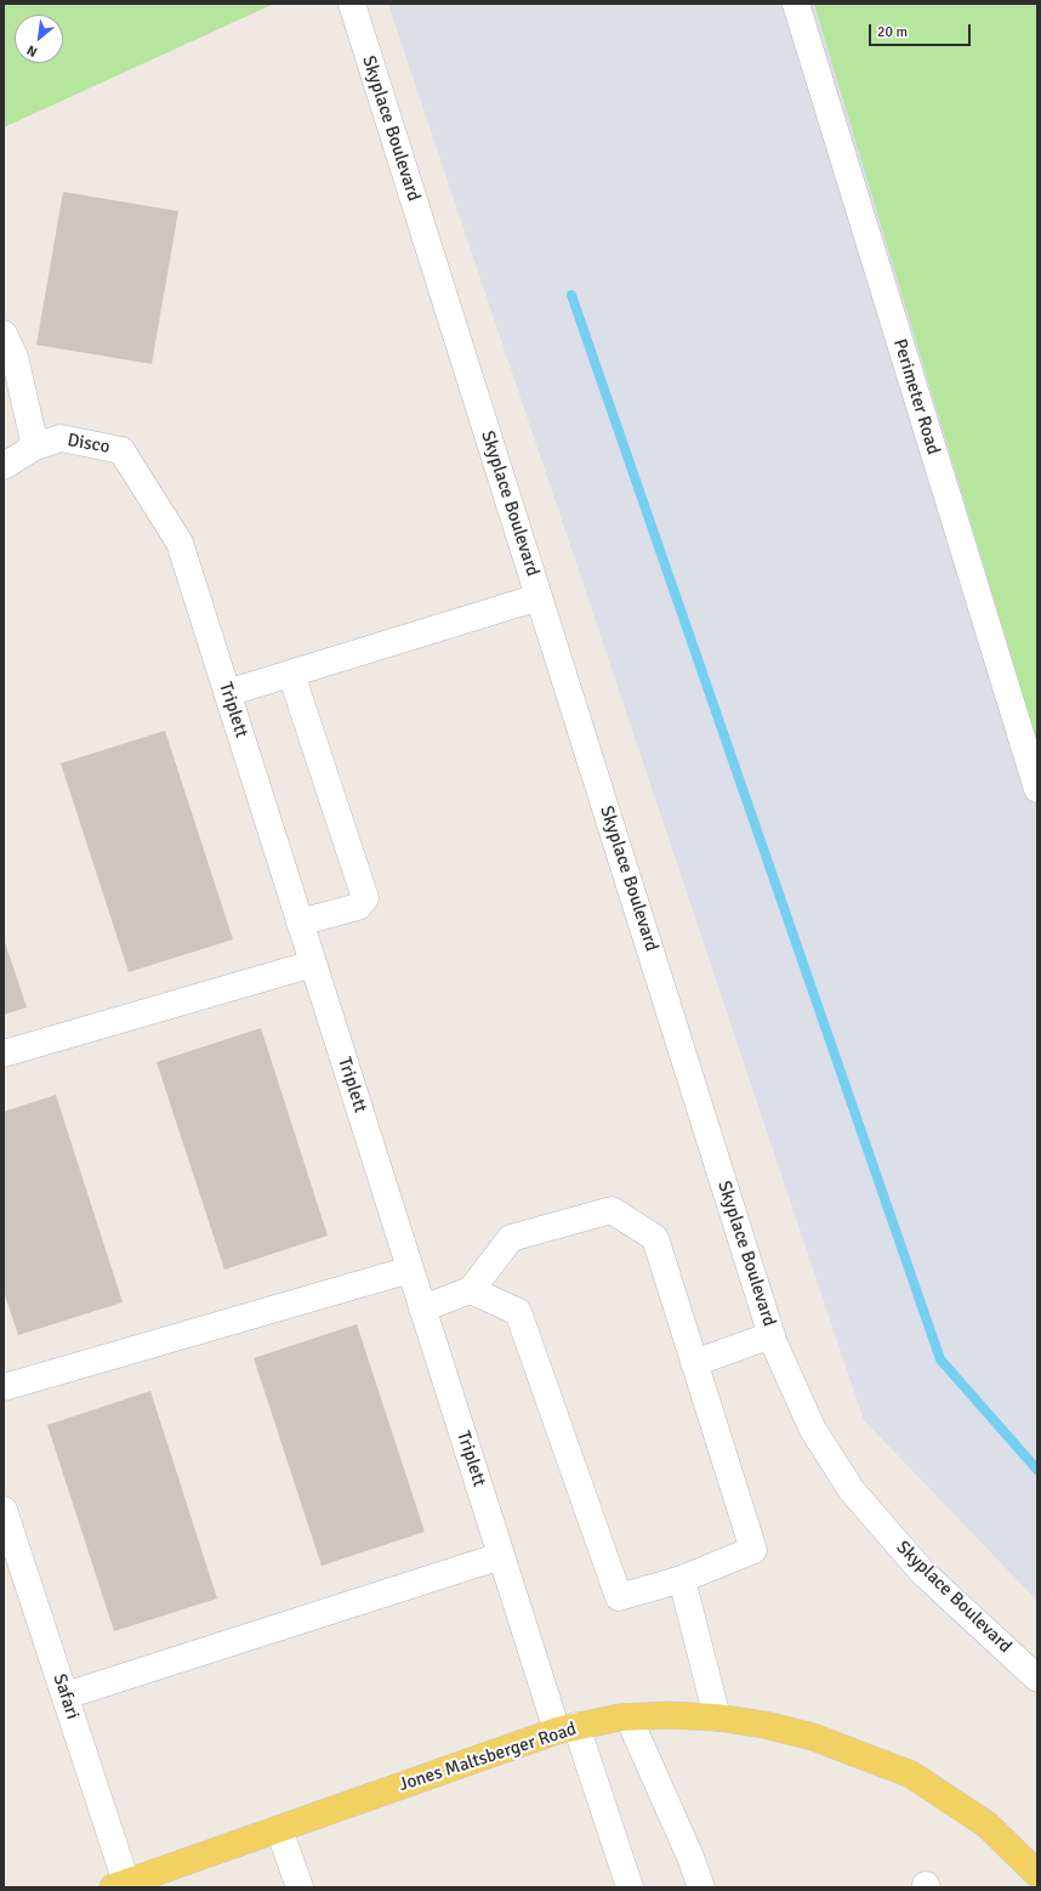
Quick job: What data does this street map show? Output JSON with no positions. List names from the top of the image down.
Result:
{
  "streets": {
    "main road": ["Jones Maltsberger Road"],
    "street": [
      "Skyplace Boulevard",
      "Perimeter Road",
      "Disco",
      "Triplett",
      "Safari"
    ]
  },
  "crossings": [
    ["Disco", "Triplett"],
    ["Triplett", "Jones Maltsberger Road"],
    ["Safari", "Jones Maltsberger Road"]
  ],
  "scale_bar": "20 m",
  "north": "bottom left"
}
